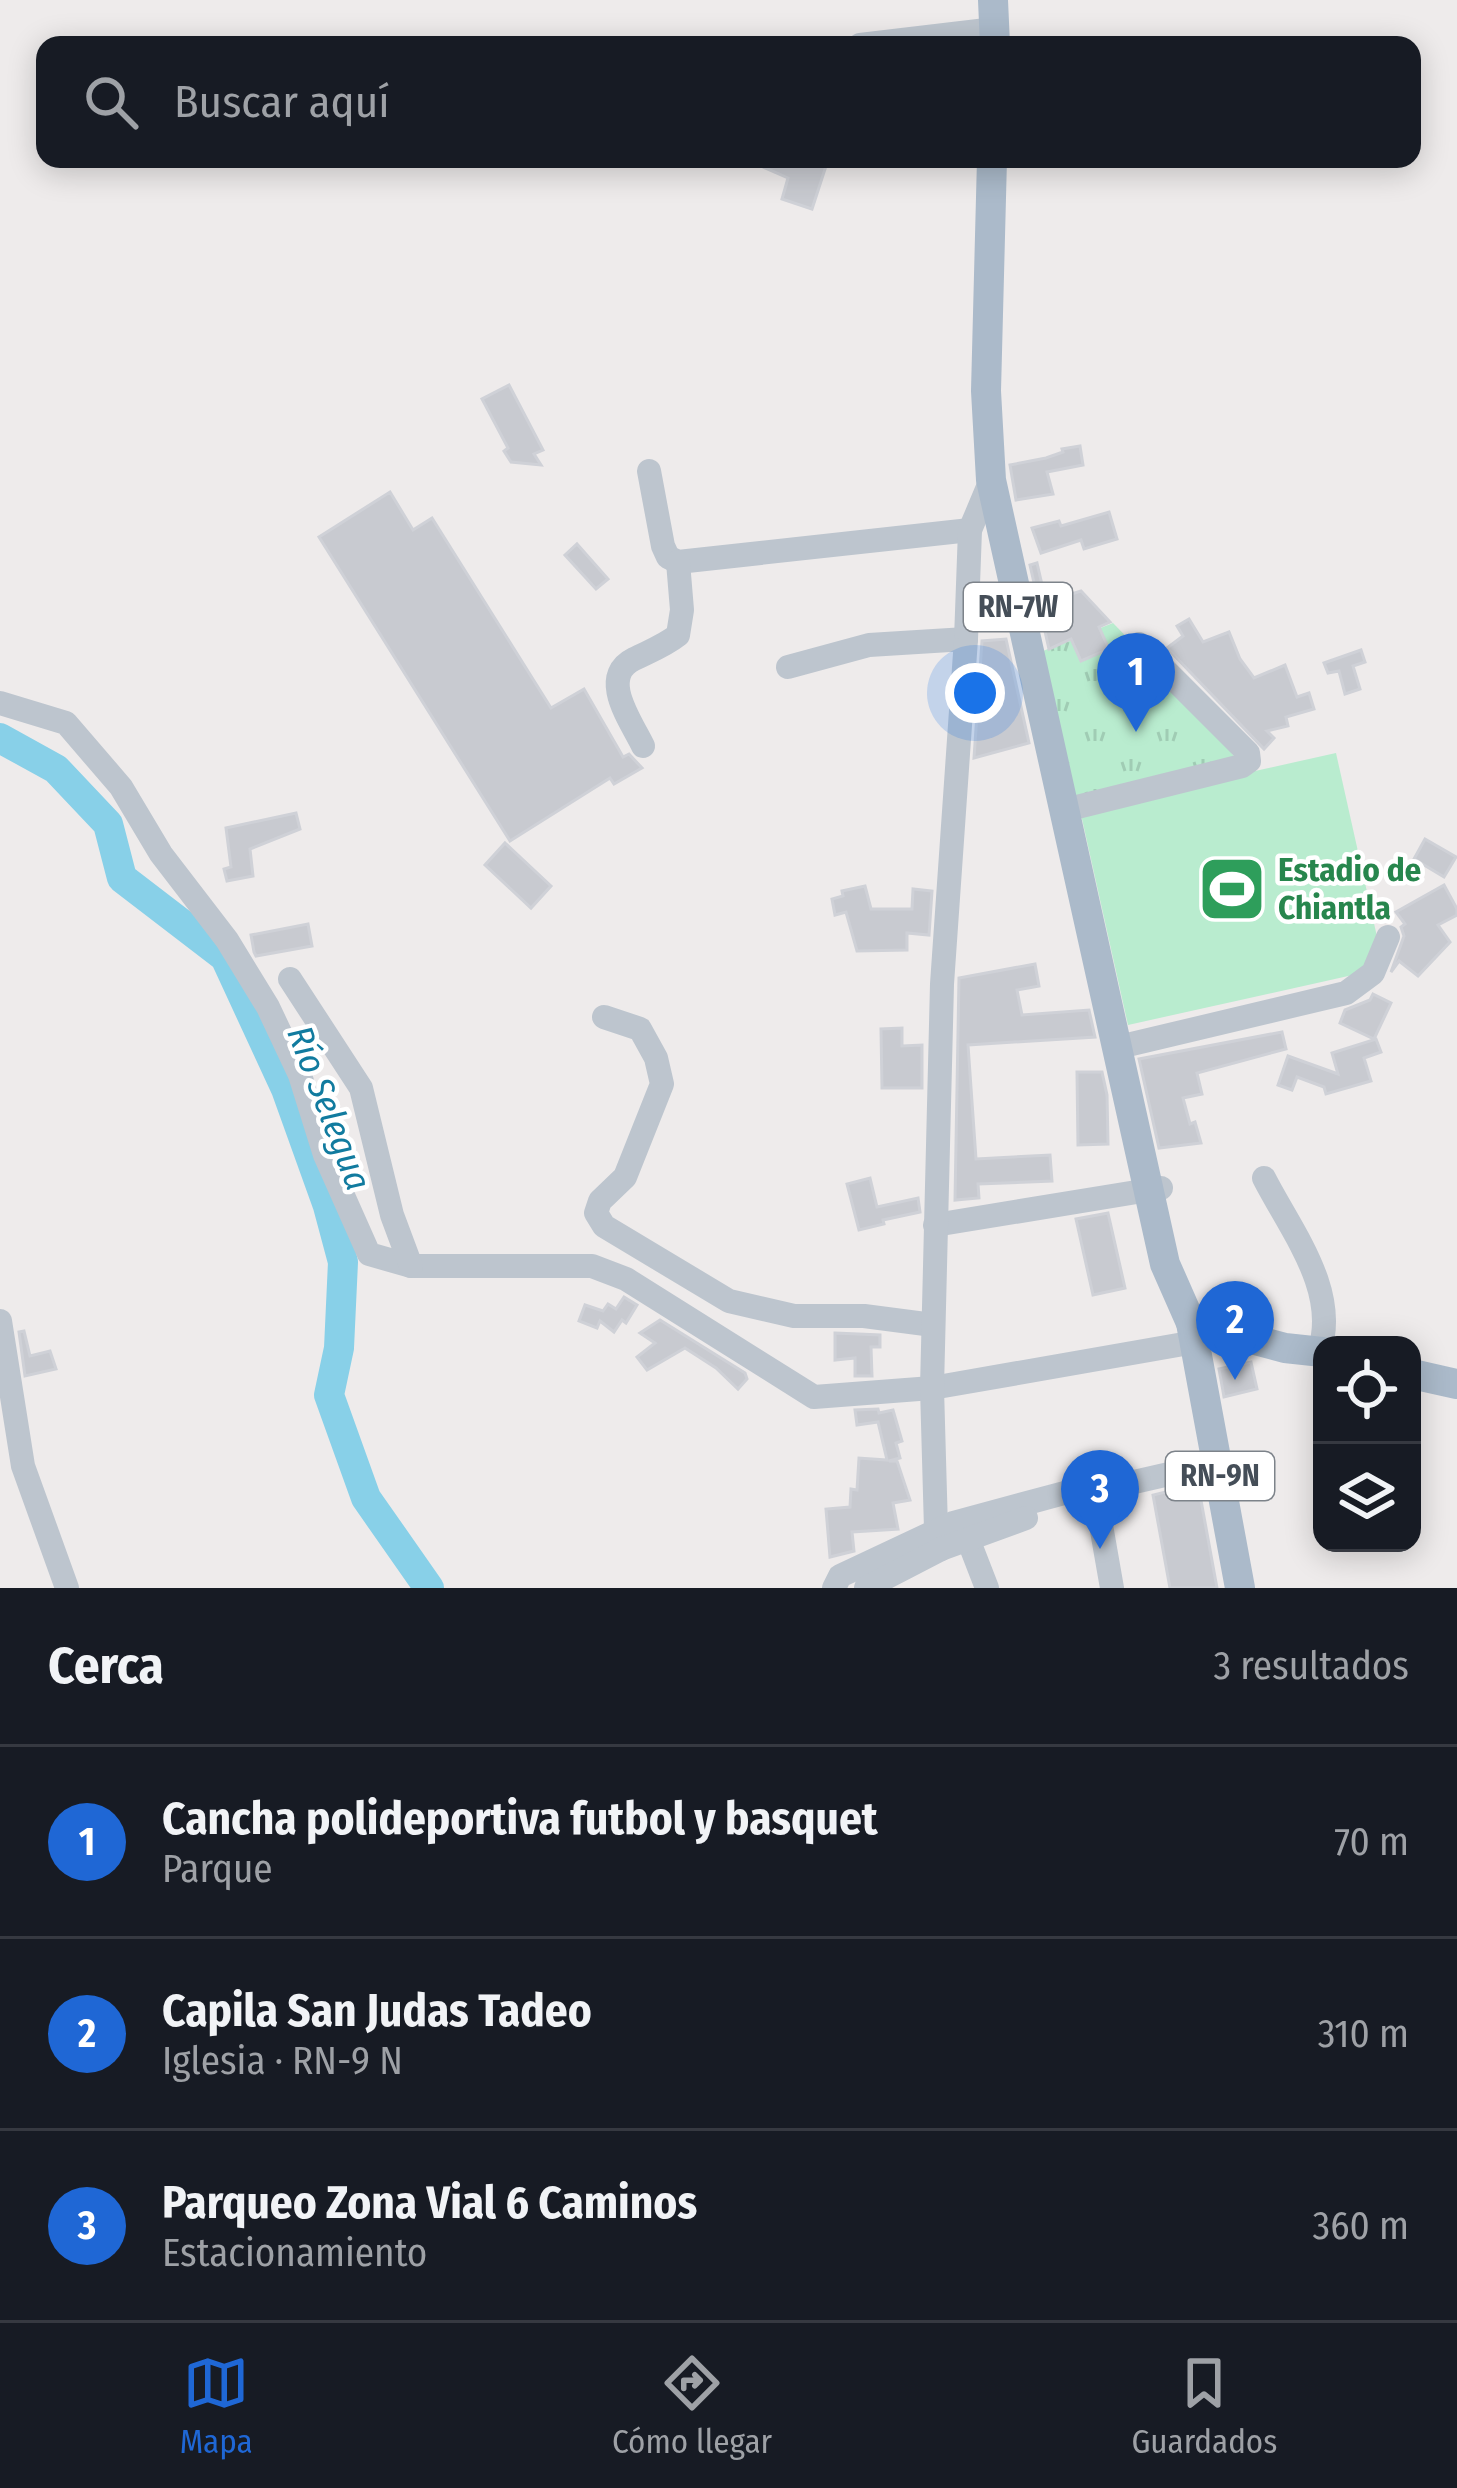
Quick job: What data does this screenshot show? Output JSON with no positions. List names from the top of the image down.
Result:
{
  "streets": {
    "main road": ["RN-7W", "RN-9N"]
  },
  "crossings": [
    ["RN-7W", "RN-9N"]
  ],
  "water": ["Río Selegua"],
  "places": {
    "sports": ["Estadio de Chiantla"]
  },
  "page": {
    "search": "Buscar aquí",
    "pins": ["1", "2", "3"],
    "heading": ["Cerca", "3 resultados"],
    "list": [
      {
        "mark": "1",
        "name": "Cancha polideportiva futbol y basquet",
        "note": "Parque",
        "value": "70 m"
      },
      {
        "mark": "2",
        "name": "Capila San Judas Tadeo",
        "note": "Iglesia · RN-9 N",
        "value": "310 m"
      },
      {
        "mark": "3",
        "name": "Parqueo Zona Vial 6 Caminos",
        "note": "Estacionamiento",
        "value": "360 m"
      }
    ],
    "nav": ["Mapa", "Cómo llegar", "Guardados"]
  }
}
